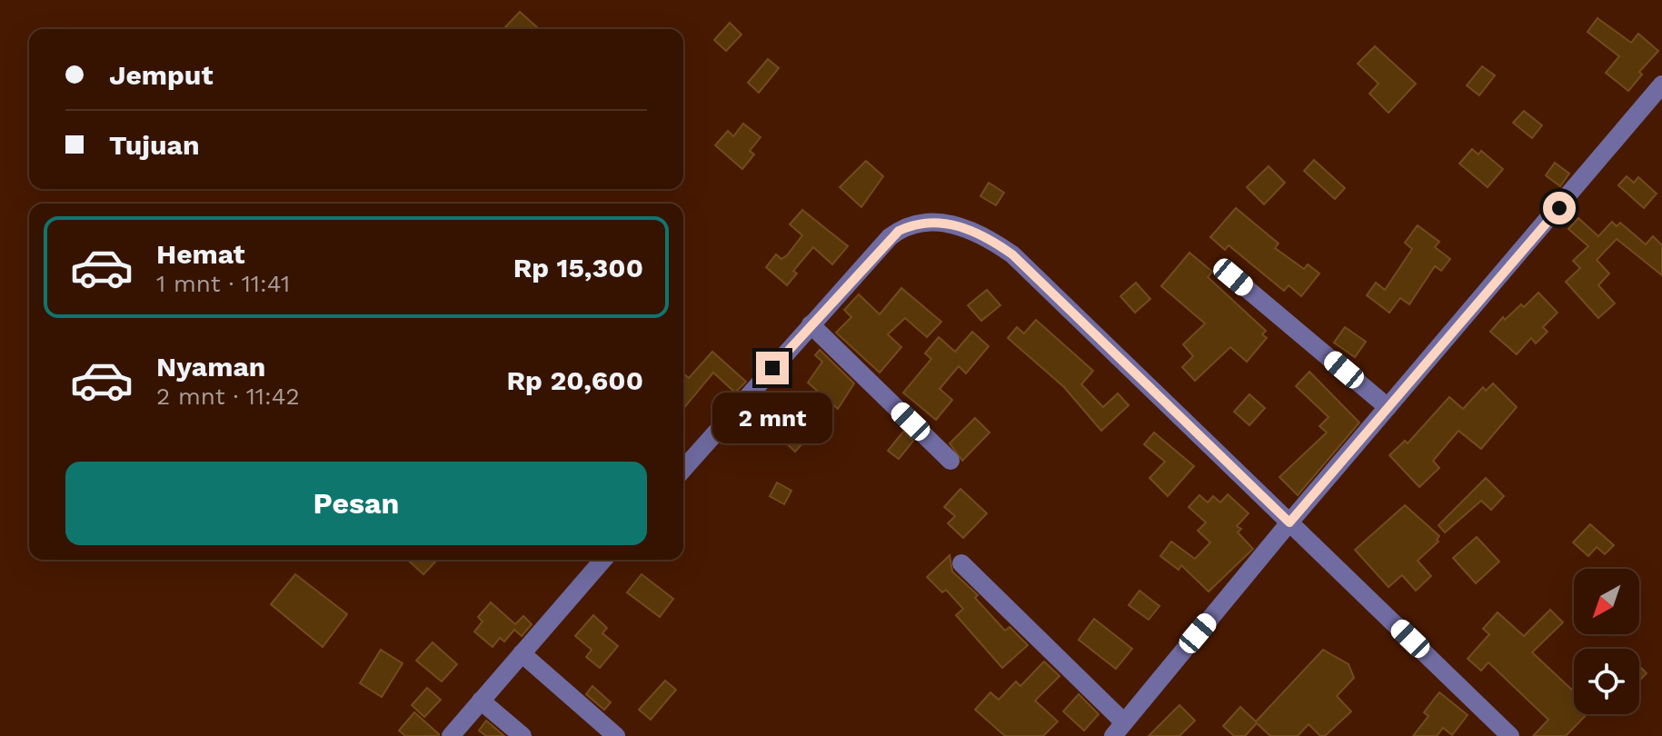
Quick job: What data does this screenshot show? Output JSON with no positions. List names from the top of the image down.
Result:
{
  "north": "bottom left",
  "page": {
    "banner": ["Jemput", "Tujuan"],
    "list": [
      {
        "name": "Hemat",
        "note": "1 mnt · 11:41",
        "value": "Rp 15,300"
      },
      {
        "name": "Nyaman",
        "note": "2 mnt · 11:42",
        "value": "Rp 20,600"
      }
    ],
    "bubble": "2 mnt",
    "buttons": "Pesan"
  }
}
